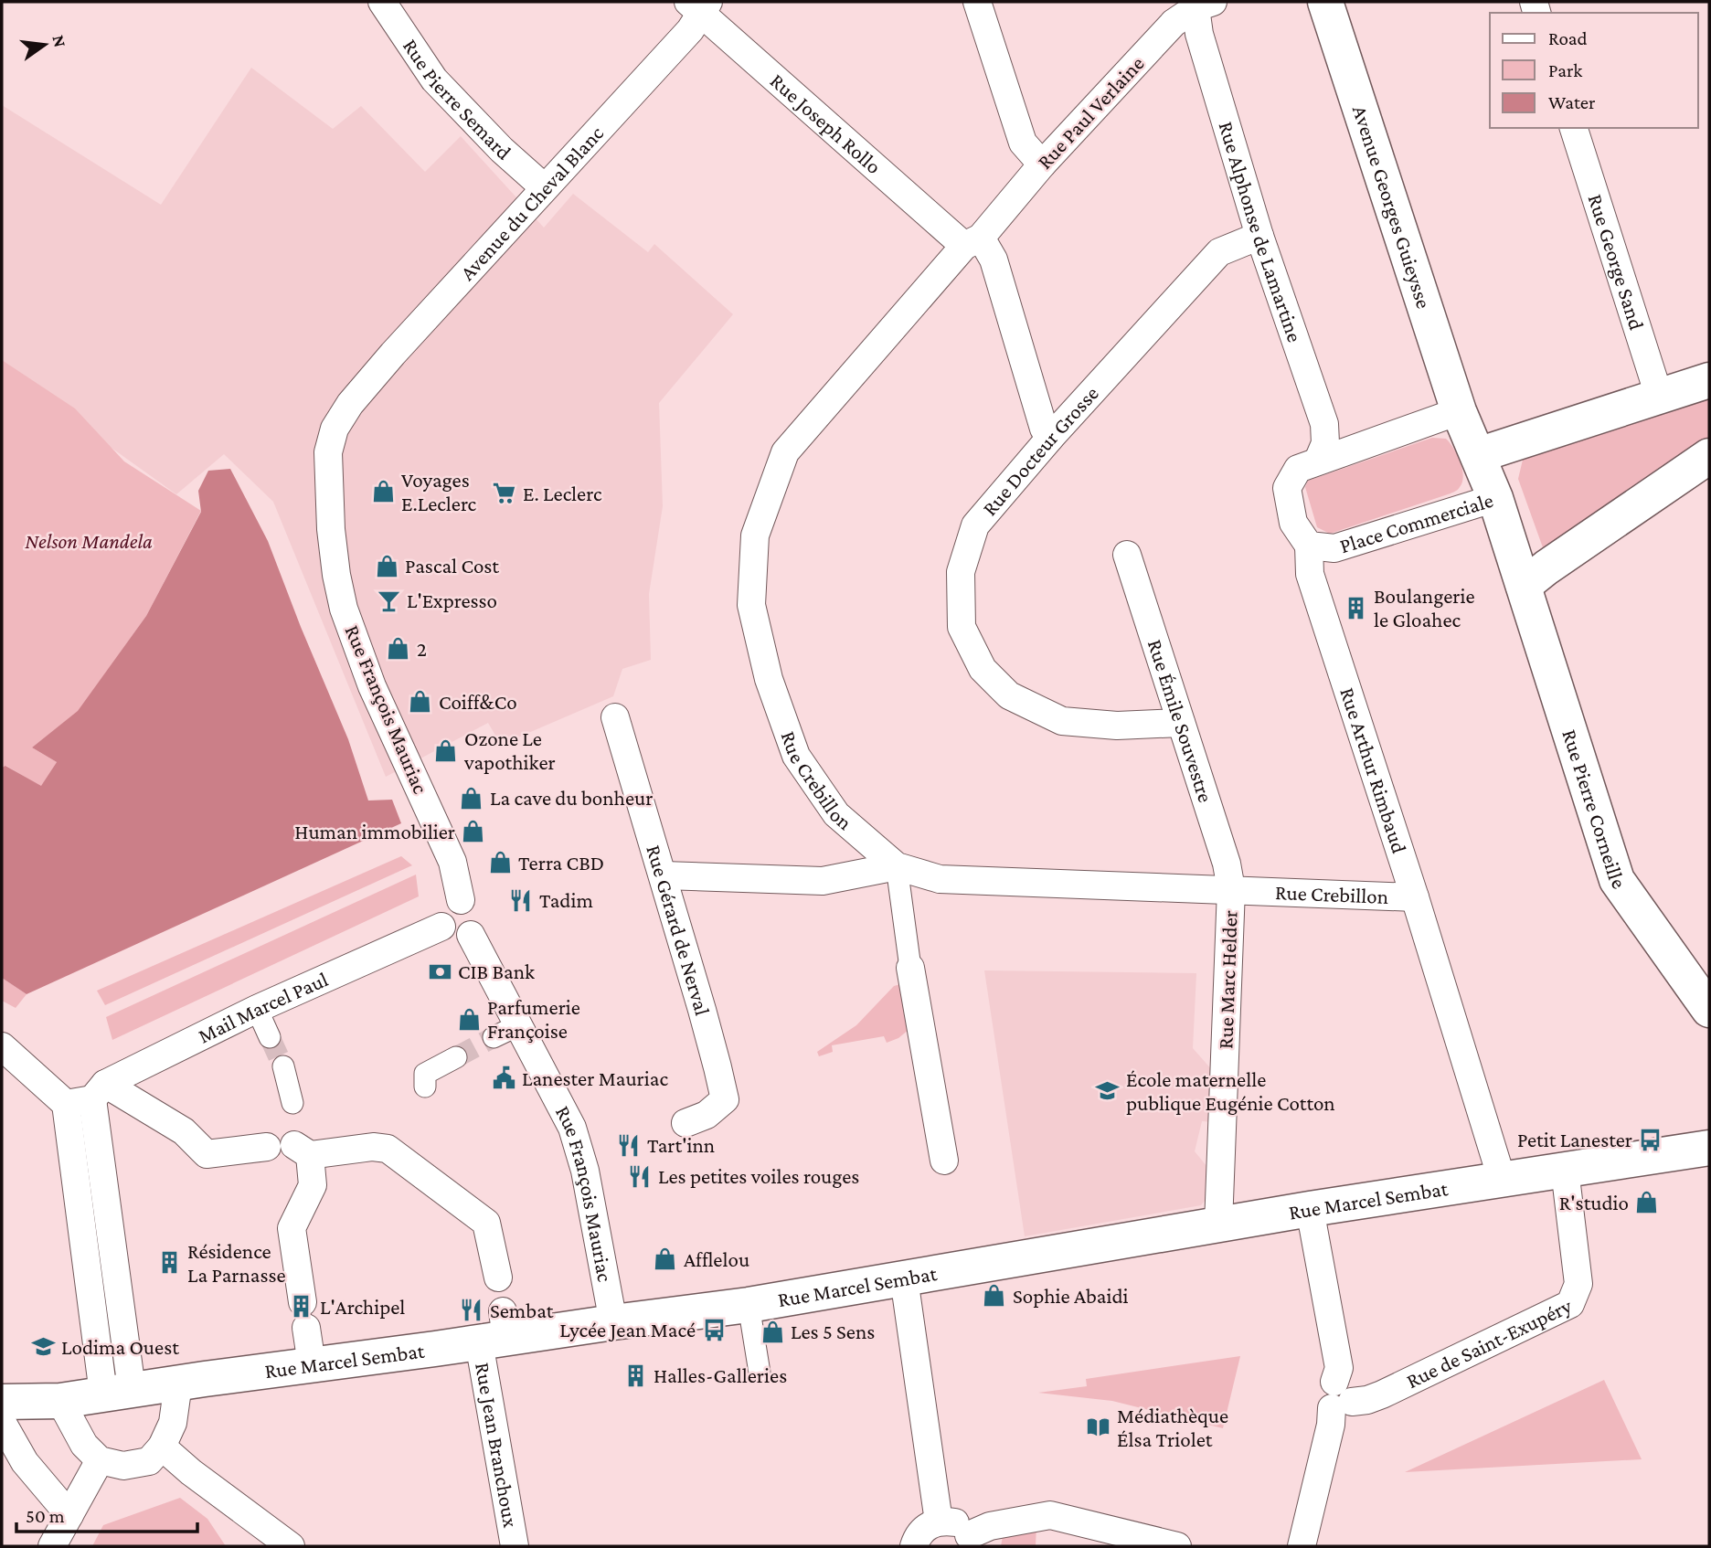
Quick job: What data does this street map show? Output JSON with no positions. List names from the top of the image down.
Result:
{
  "streets": {
    "street": [
      "Rue Pierre Semard",
      "Rue Paul Verlaine",
      "Rue Joseph Rollo",
      "Avenue du Cheval Blanc",
      "Avenue Georges Guieysse",
      "Rue Alphonse de Lamartine",
      "Rue George Sand",
      "Rue Docteur Grosse",
      "Place Commerciale",
      "Rue François Mauriac",
      "Rue Émile Souvestre",
      "Rue Arthur Rimbaud",
      "Rue Crebillon",
      "Rue Pierre Corneille",
      "Rue Gérard de Nerval",
      "Rue Marc Helder",
      "Mail Marcel Paul",
      "Rue Marcel Sembat",
      "Rue de Saint-Exupéry",
      "Rue Jean Branchoux"
    ]
  },
  "crossings": [
    ["Rue Pierre Semard", "Avenue du Cheval Blanc"],
    ["Rue Paul Verlaine", "Rue Joseph Rollo"],
    ["Rue Paul Verlaine", "Rue Alphonse de Lamartine"],
    ["Rue Paul Verlaine", "Rue Crebillon"],
    ["Rue Joseph Rollo", "Avenue du Cheval Blanc"],
    ["Rue Joseph Rollo", "Rue Crebillon"],
    ["Avenue du Cheval Blanc", "Rue François Mauriac"],
    ["Avenue Georges Guieysse", "Place Commerciale"],
    ["Rue Alphonse de Lamartine", "Rue Docteur Grosse"],
    ["Rue Alphonse de Lamartine", "Place Commerciale"],
    ["Rue Docteur Grosse", "Rue Émile Souvestre"],
    ["Place Commerciale", "Rue Arthur Rimbaud"],
    ["Place Commerciale", "Rue Pierre Corneille"],
    ["Rue François Mauriac", "Mail Marcel Paul"],
    ["Rue François Mauriac", "Rue Marcel Sembat"],
    ["Rue Émile Souvestre", "Rue Crebillon"],
    ["Rue Émile Souvestre", "Rue Marc Helder"],
    ["Rue Arthur Rimbaud", "Rue Crebillon"],
    ["Rue Arthur Rimbaud", "Rue Marcel Sembat"],
    ["Rue Crebillon", "Rue Marc Helder"],
    ["Rue Marc Helder", "Rue Marcel Sembat"],
    ["Rue Marcel Sembat", "Rue de Saint-Exupéry"],
    ["Rue Marcel Sembat", "Rue Jean Branchoux"]
  ],
  "parks": ["Nelson Mandela"],
  "places": {
    "shop": [
      "Voyages E.Leclerc",
      "Pascal Cost",
      "2",
      "Coiff&Co",
      "Ozone Le vapothiker",
      "La cave du bonheur",
      "Human immobilier",
      "Terra CBD",
      "Parfumerie Françoise",
      "R'studio",
      "Afflelou",
      "Sophie Abaidi",
      "Les 5 Sens"
    ],
    "supermarket": ["E. Leclerc"],
    "bar": ["L'Expresso"],
    "building": [
      "Boulangerie le Gloahec",
      "Résidence La Parnasse",
      "L'Archipel",
      "Halles-Galleries"
    ],
    "restaurant": [
      "Tadim",
      "Tart'inn",
      "Les petites voiles rouges",
      "Sembat"
    ],
    "bank": ["CIB Bank"],
    "public building": ["Lanester Mauriac"],
    "school or university": ["École maternelle publique Eugénie Cotton", "Lodima Ouest"],
    "bus stop": ["Petit Lanester", "Lycée Jean Macé"],
    "library": ["Médiathèque Élsa Triolet"]
  },
  "legend": ["Road", "Park", "Water"],
  "scale_bar": "50 m",
  "north": "right"
}
